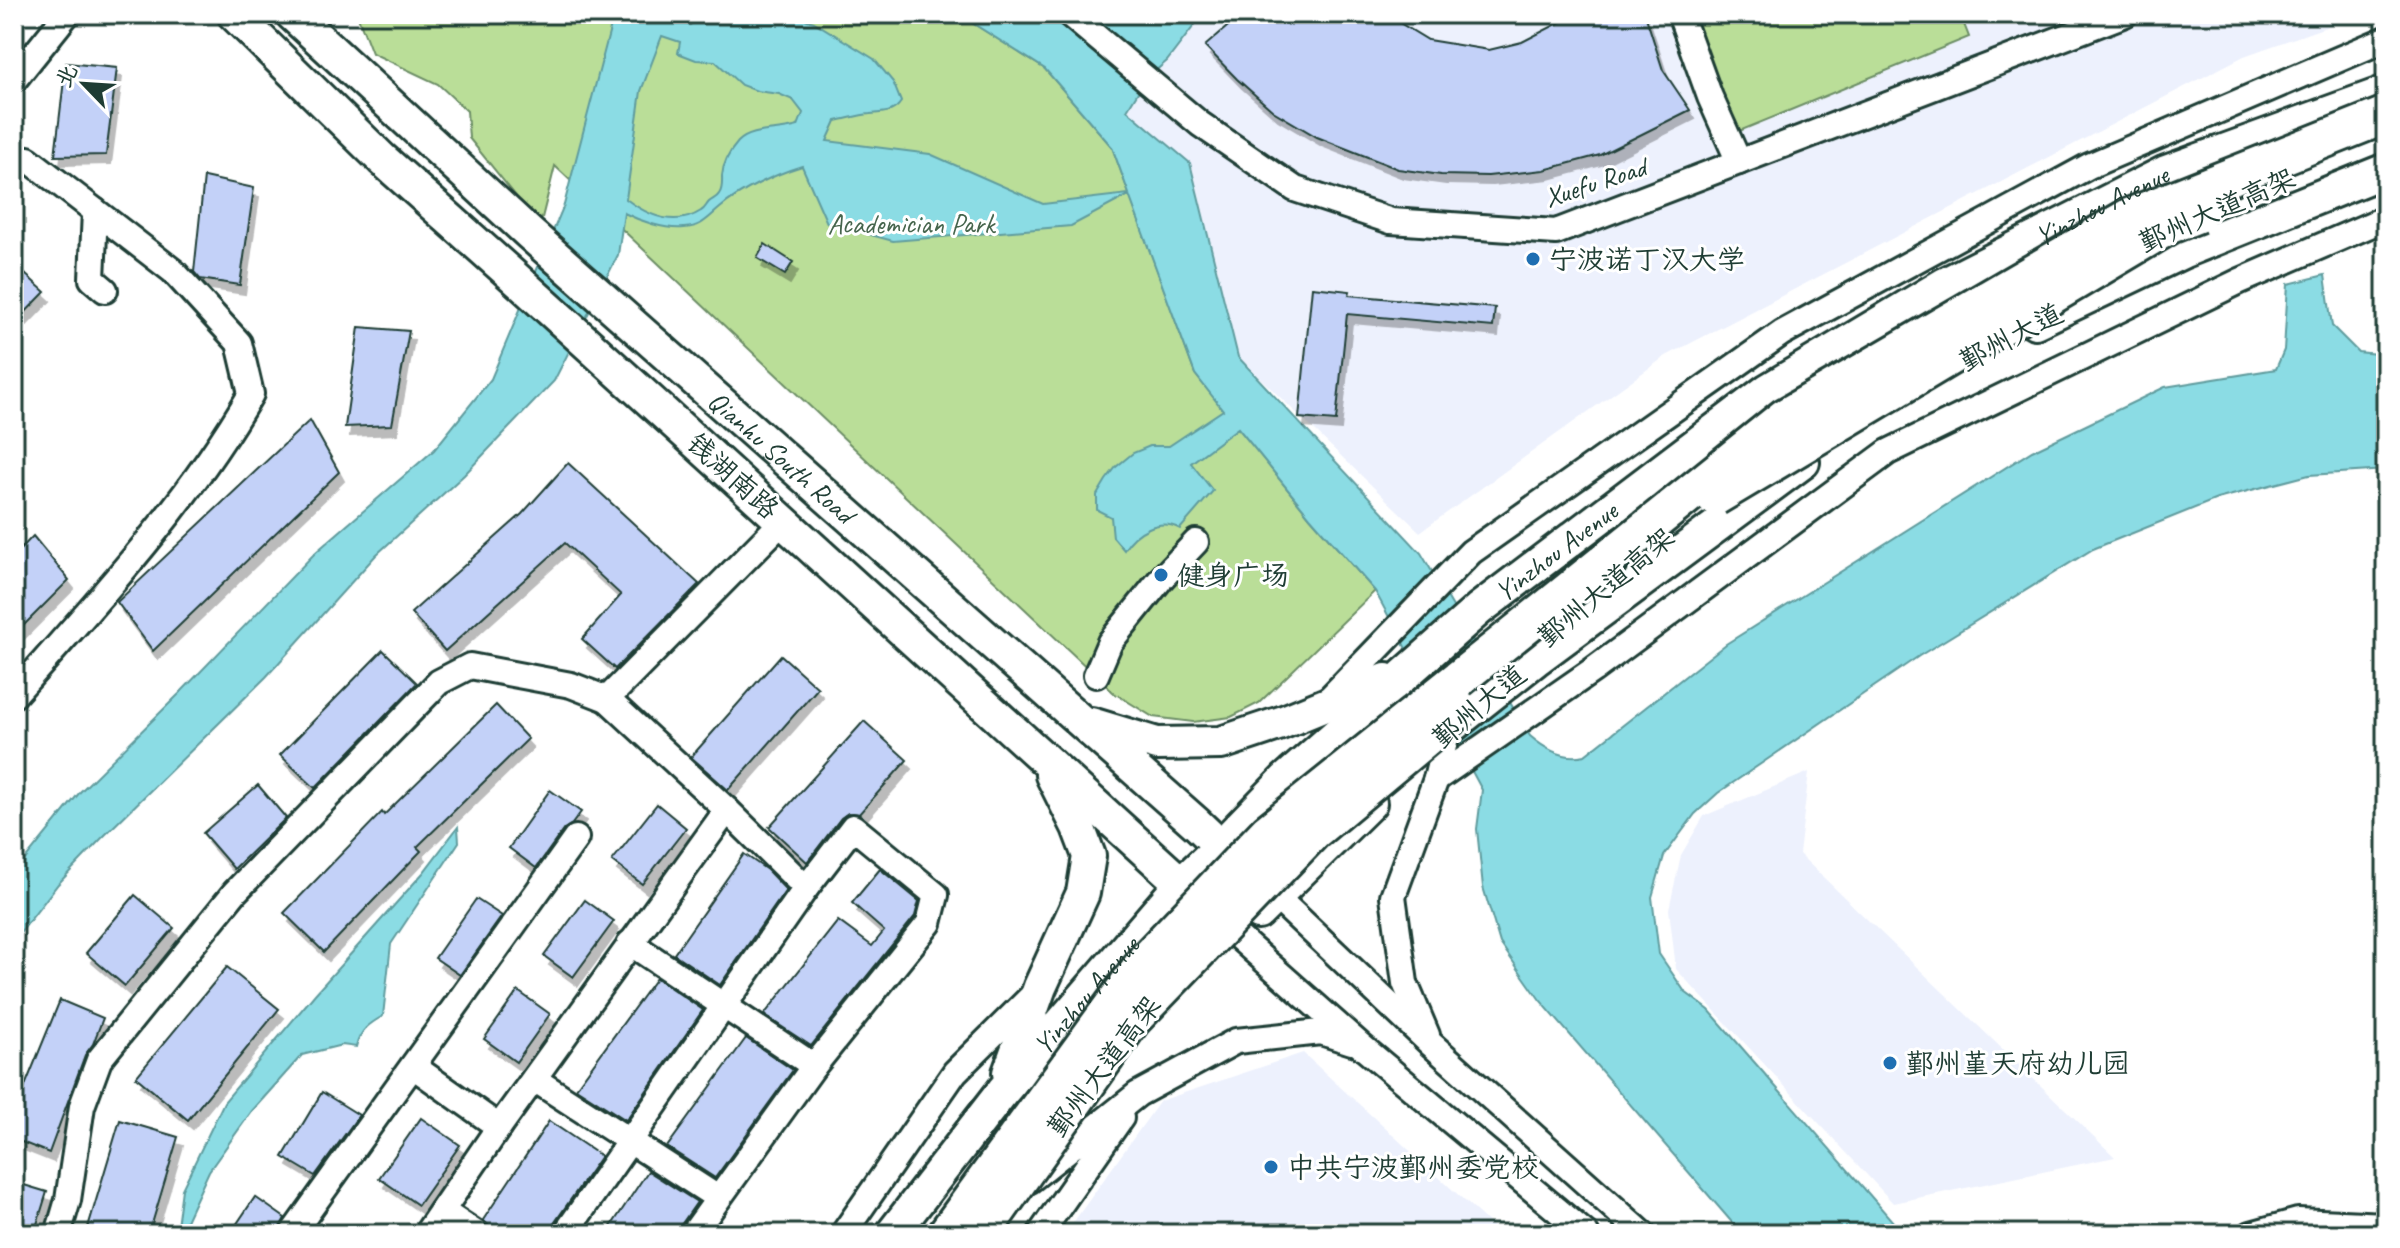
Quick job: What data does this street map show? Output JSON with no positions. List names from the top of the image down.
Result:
{
  "streets": {
    "highway": ["Yinzhou Avenue", "鄞州大道高架"],
    "main road": ["鄞州大道", "Qianhu South Road", "钱湖南路"],
    "street": ["Xuefu Road"]
  },
  "crossings": [
    ["Yinzhou Avenue", "Qianhu South Road"],
    ["Yinzhou Avenue", "钱湖南路"],
    ["鄞州大道", "Qianhu South Road"],
    ["鄞州大道", "钱湖南路"]
  ],
  "parks": ["Academician Park"],
  "places": [
    "宁波诺丁汉大学",
    "健身广场",
    "鄞州堇天府幼儿园",
    "中共宁波鄞州委党校"
  ],
  "north": "top left"
}
